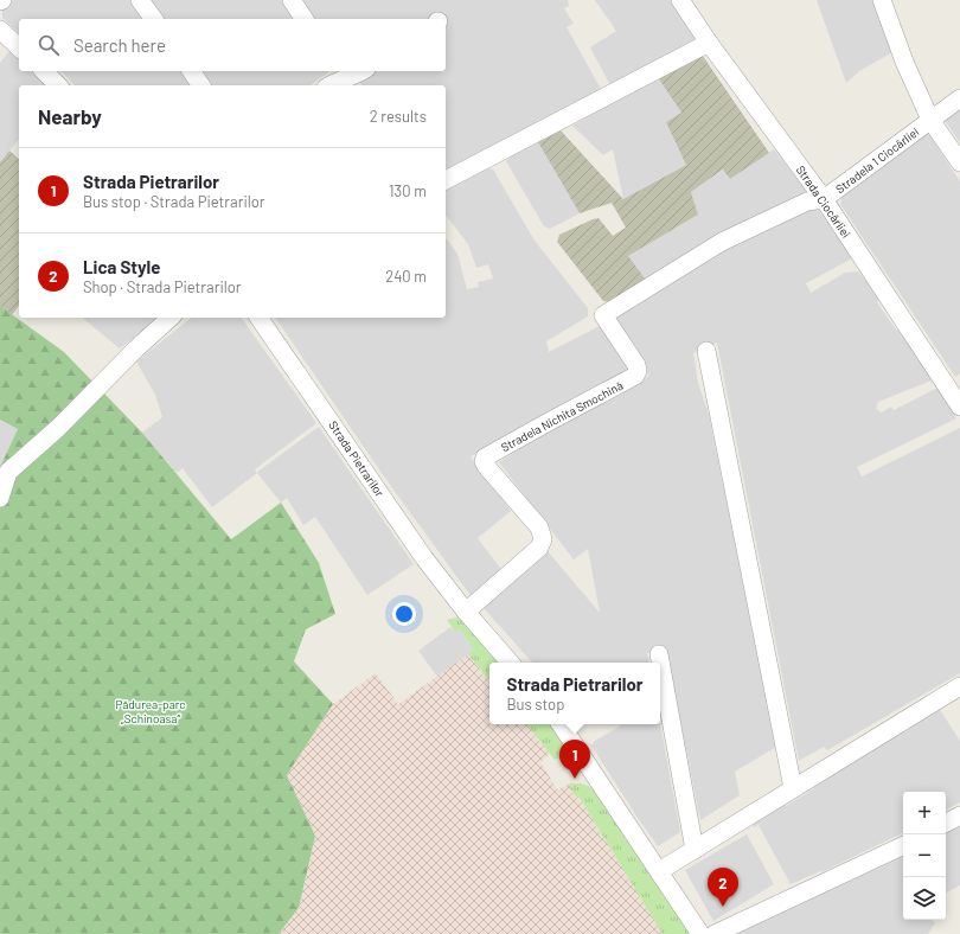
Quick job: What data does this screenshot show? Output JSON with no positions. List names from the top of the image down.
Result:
{
  "streets": {
    "street": [
      "Stradela 1 Ciocârliei",
      "Strada Ciocârliei",
      "Stradela Nichita Smochină",
      "Strada Pietrarilor"
    ]
  },
  "crossings": [
    ["Stradela 1 Ciocârliei", "Strada Ciocârliei"],
    ["Stradela 1 Ciocârliei", "Stradela Nichita Smochină"],
    ["Strada Ciocârliei", "Stradela Nichita Smochină"],
    ["Stradela Nichita Smochină", "Strada Pietrarilor"]
  ],
  "parks": ["Pădurea-parc „Schinoasa“"],
  "page": {
    "search": "Search here",
    "heading": ["Nearby", "2 results"],
    "list": [
      {
        "mark": "1",
        "name": "Strada Pietrarilor",
        "note": "Bus stop · Strada Pietrarilor",
        "value": "130 m"
      },
      {
        "mark": "2",
        "name": "Lica Style",
        "note": "Shop · Strada Pietrarilor",
        "value": "240 m"
      }
    ],
    "popup": ["Strada Pietrarilor", "Bus stop"],
    "pins": ["1", "2"],
    "map_buttons": ["+", "−"]
  }
}
